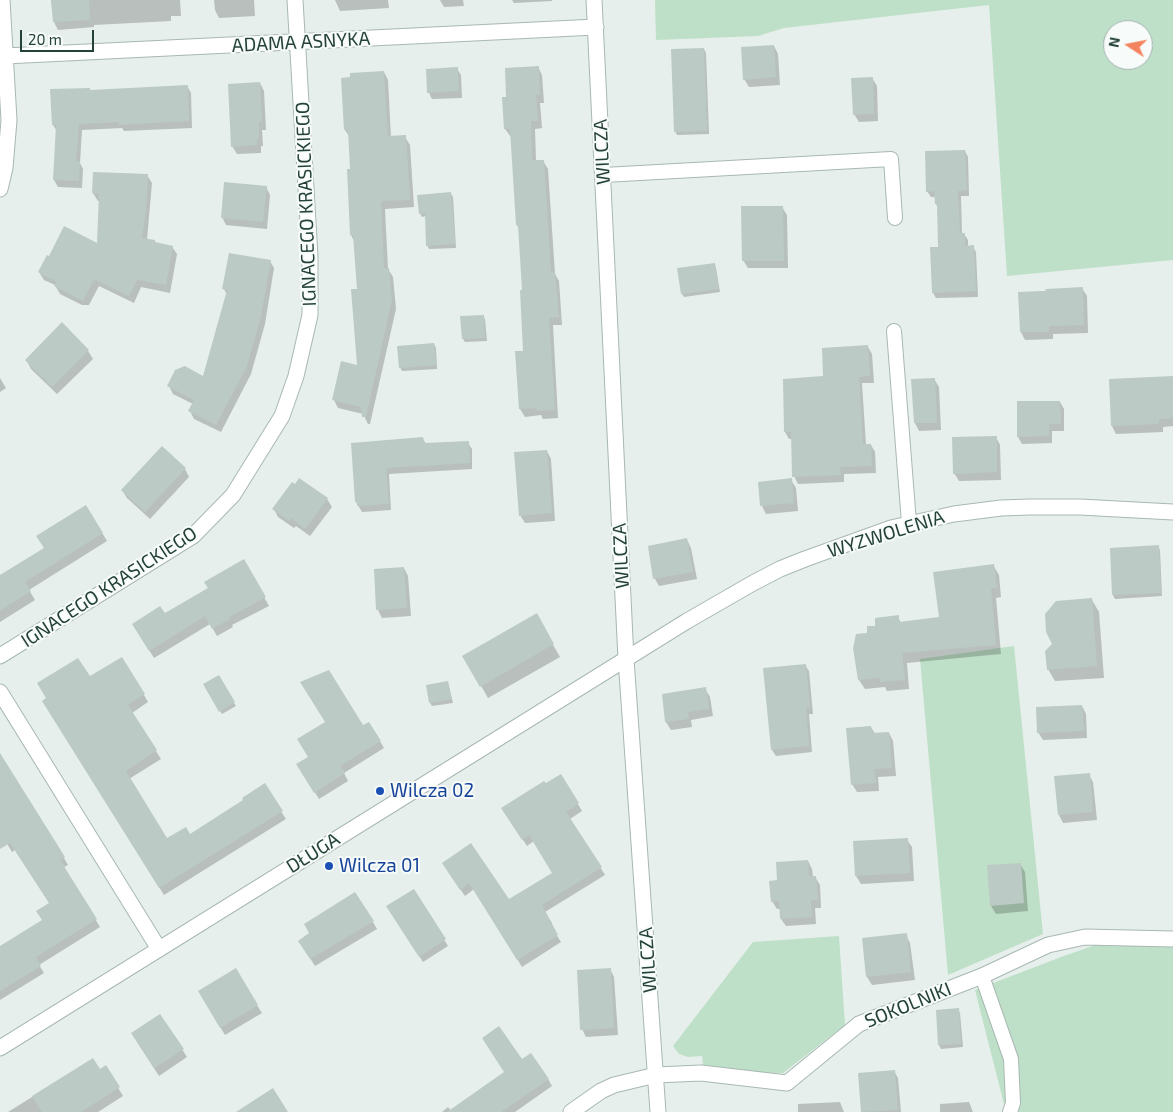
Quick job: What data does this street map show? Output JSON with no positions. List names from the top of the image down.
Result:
{
  "streets": {
    "street": [
      "ADAMA ASNYKA",
      "WILCZA",
      "IGNACEGO KRASICKIEGO",
      "WYZWOLENIA",
      "DŁUGA",
      "SOKOLNIKI"
    ]
  },
  "crossings": [
    ["ADAMA ASNYKA", "WILCZA"],
    ["ADAMA ASNYKA", "IGNACEGO KRASICKIEGO"],
    ["WILCZA", "WYZWOLENIA"],
    ["WILCZA", "DŁUGA"],
    ["WILCZA", "SOKOLNIKI"],
    ["WYZWOLENIA", "DŁUGA"]
  ],
  "places": ["Wilcza 02", "Wilcza 01"],
  "scale_bar": "20 m",
  "north": "left"
}
